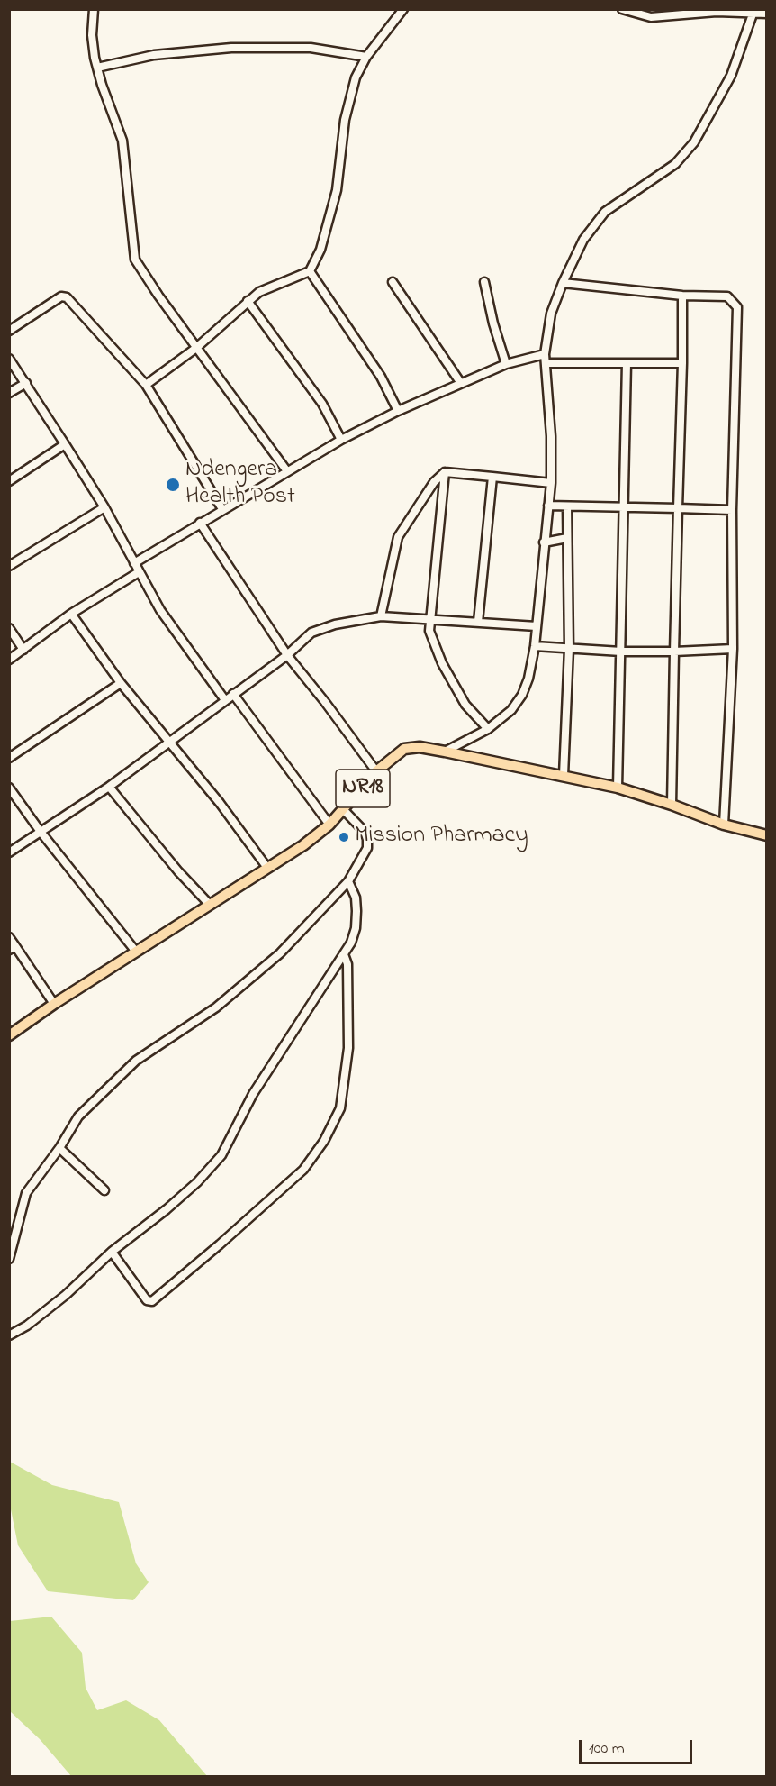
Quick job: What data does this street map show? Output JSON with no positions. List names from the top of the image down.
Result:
{
  "streets": {
    "main road": ["NR18"]
  },
  "places": ["Ndengera Health Post", "Mission Pharmacy"],
  "scale_bar": "100 m"
}
